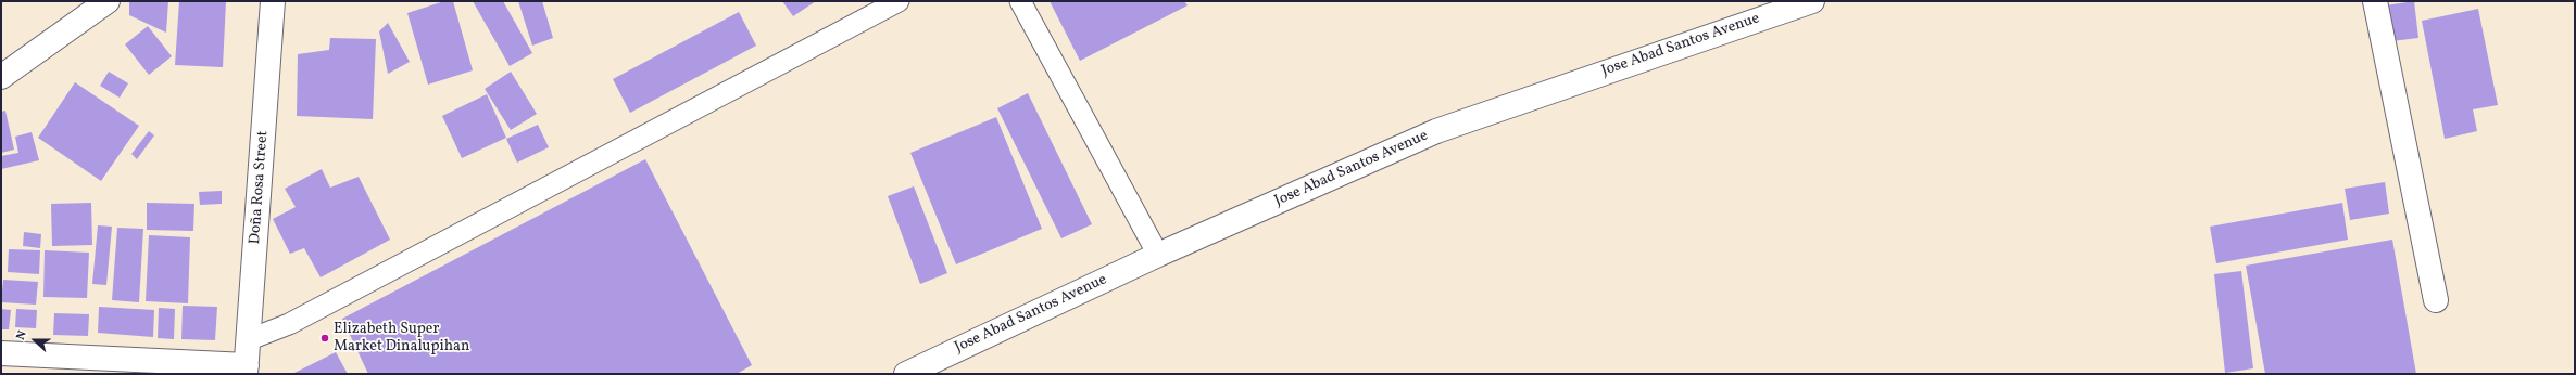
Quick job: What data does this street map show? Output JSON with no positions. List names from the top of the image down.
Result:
{
  "streets": {
    "main road": ["Jose Abad Santos Avenue", "Doña Rosa Street"]
  },
  "places": ["Elizabeth Super Market Dinalupihan"],
  "north": "left"
}
